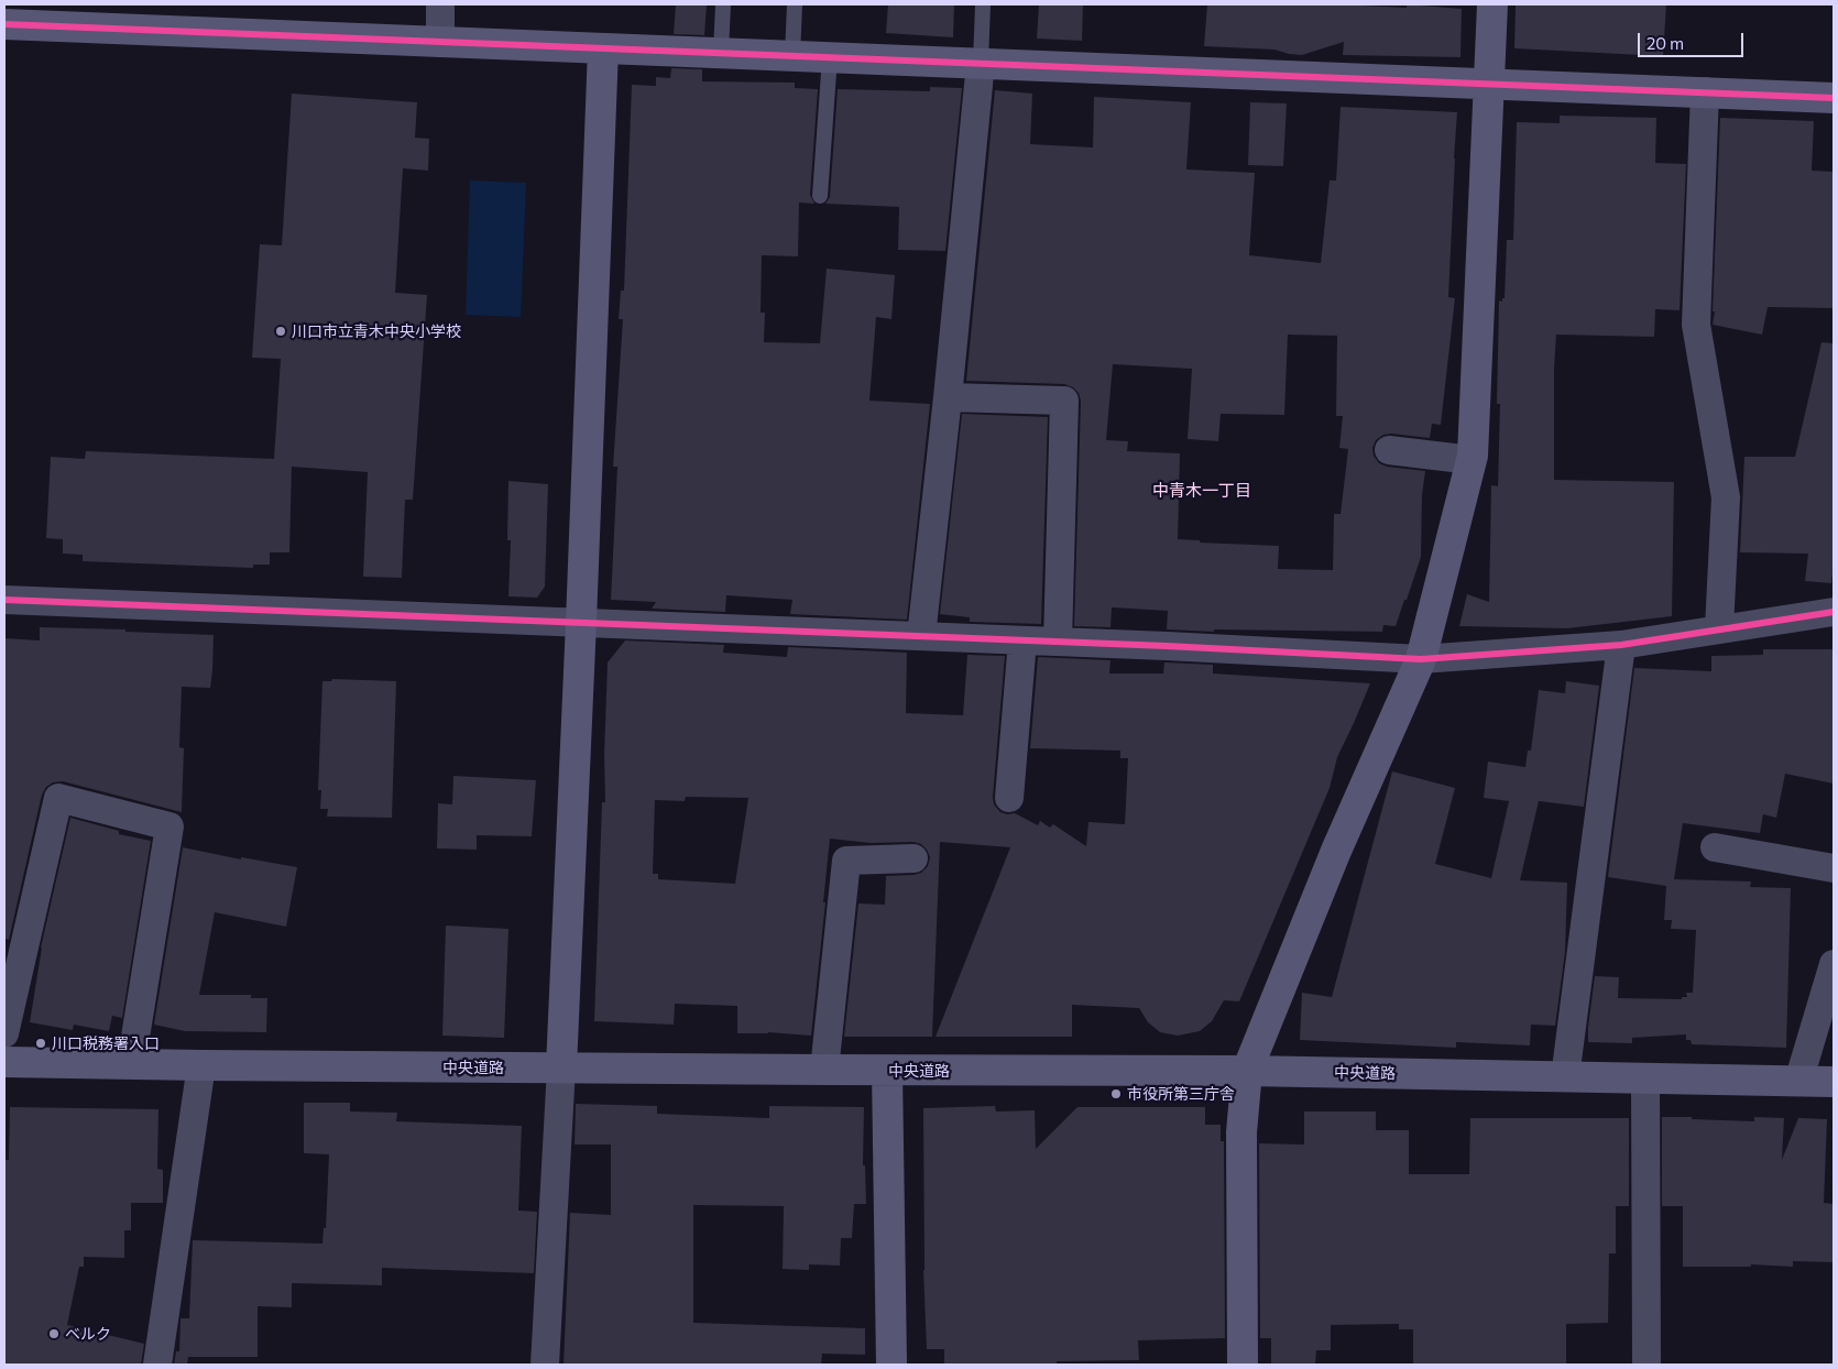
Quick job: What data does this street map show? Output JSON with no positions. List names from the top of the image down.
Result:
{
  "streets": {
    "street": ["中央道路"]
  },
  "districts": ["中青木一丁目"],
  "places": [
    "川口市立青木中央小学校",
    "川口税務署入口",
    "市役所第三庁舎",
    "ベルク"
  ],
  "scale_bar": "20 m"
}
